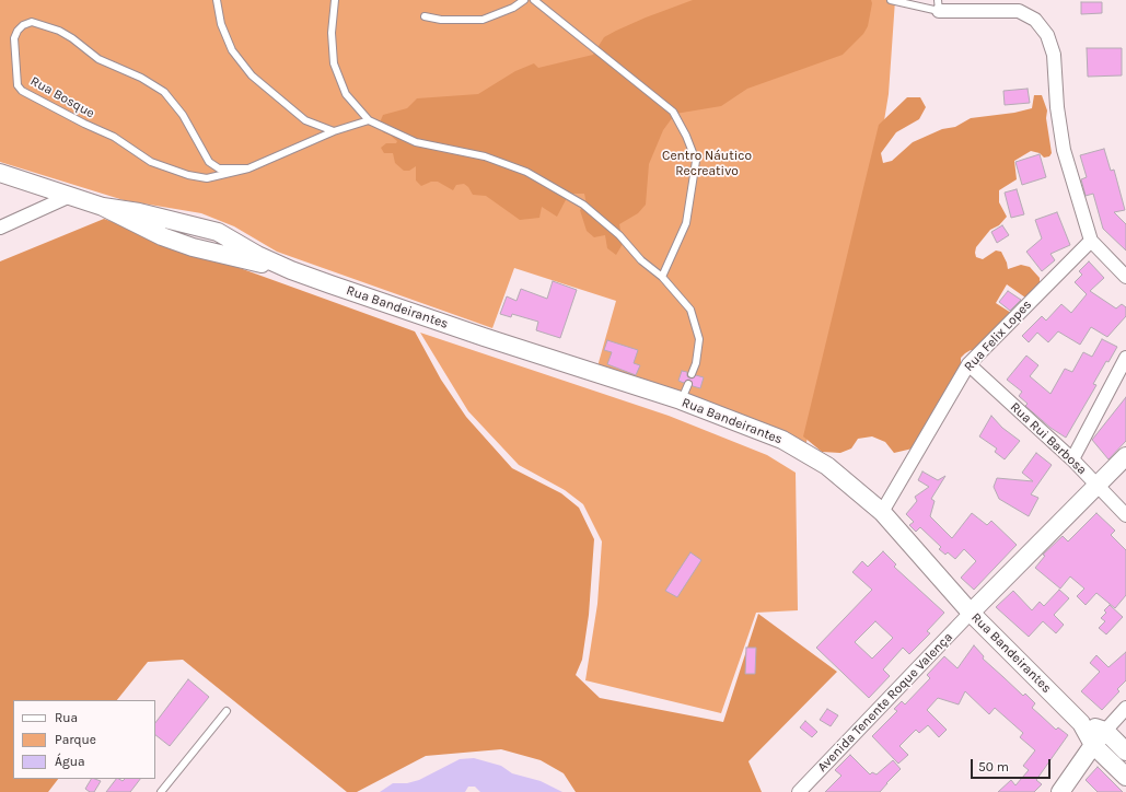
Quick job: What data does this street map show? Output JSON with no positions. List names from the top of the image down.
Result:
{
  "streets": {
    "street": [
      "Rua Bandeirantes",
      "Rua Felix Lopes",
      "Rua Rui Barbosa",
      "Avenida Tenente Roque Valença"
    ],
    "lane": ["Rua Bosque"]
  },
  "crossings": [
    ["Rua Bandeirantes", "Rua Felix Lopes"],
    ["Rua Bandeirantes", "Avenida Tenente Roque Valença"],
    ["Rua Felix Lopes", "Rua Rui Barbosa"]
  ],
  "parks": ["Centro Náutico Recreativo"],
  "legend": ["Rua", "Parque", "Água"],
  "scale_bar": "50 m"
}
